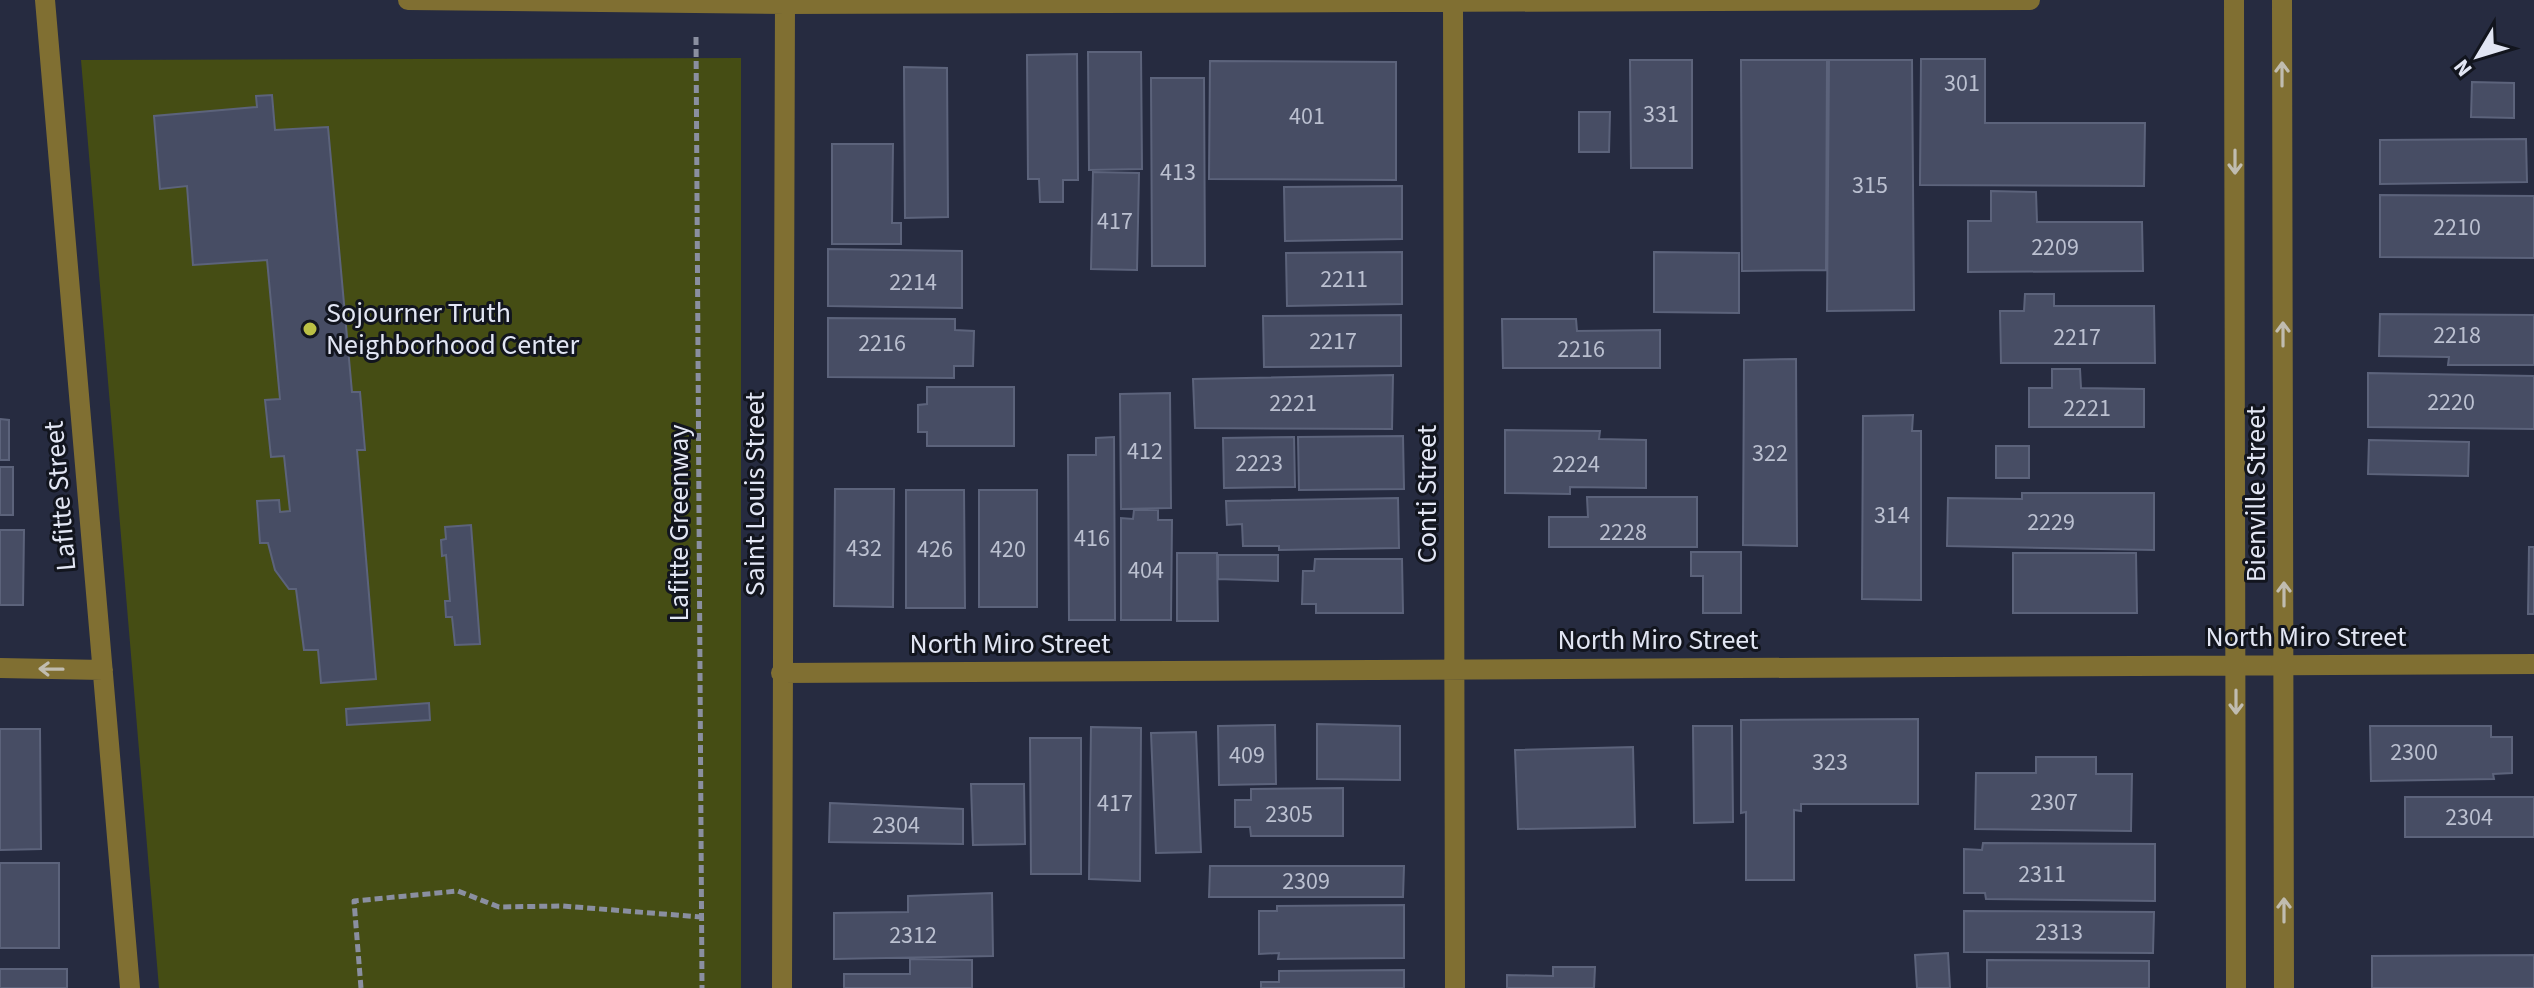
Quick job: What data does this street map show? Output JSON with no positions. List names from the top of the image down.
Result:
{
  "streets": {
    "street": [
      "Saint Louis Street",
      "Conti Street",
      "Bienville Street",
      "Lafitte Street",
      "North Miro Street"
    ],
    "path": ["Lafitte Greenway"]
  },
  "crossings": [
    ["Saint Louis Street", "North Miro Street"],
    ["Conti Street", "North Miro Street"],
    ["Bienville Street", "North Miro Street"]
  ],
  "places": ["Sojourner Truth Neighborhood Center"],
  "house_numbers": [
    "301",
    "331",
    "401",
    "413",
    "315",
    "417",
    "2210",
    "2209",
    "2211",
    "2214",
    "2218",
    "2217",
    "2217",
    "2216",
    "2216",
    "2220",
    "2221",
    "2221",
    "412",
    "322",
    "2223",
    "2224",
    "314",
    "2229",
    "2228",
    "416",
    "432",
    "426",
    "420",
    "404",
    "2300",
    "409",
    "323",
    "2307",
    "417",
    "2305",
    "2304",
    "2304",
    "2311",
    "2309",
    "2313",
    "2312"
  ],
  "north": "bottom left"
}
